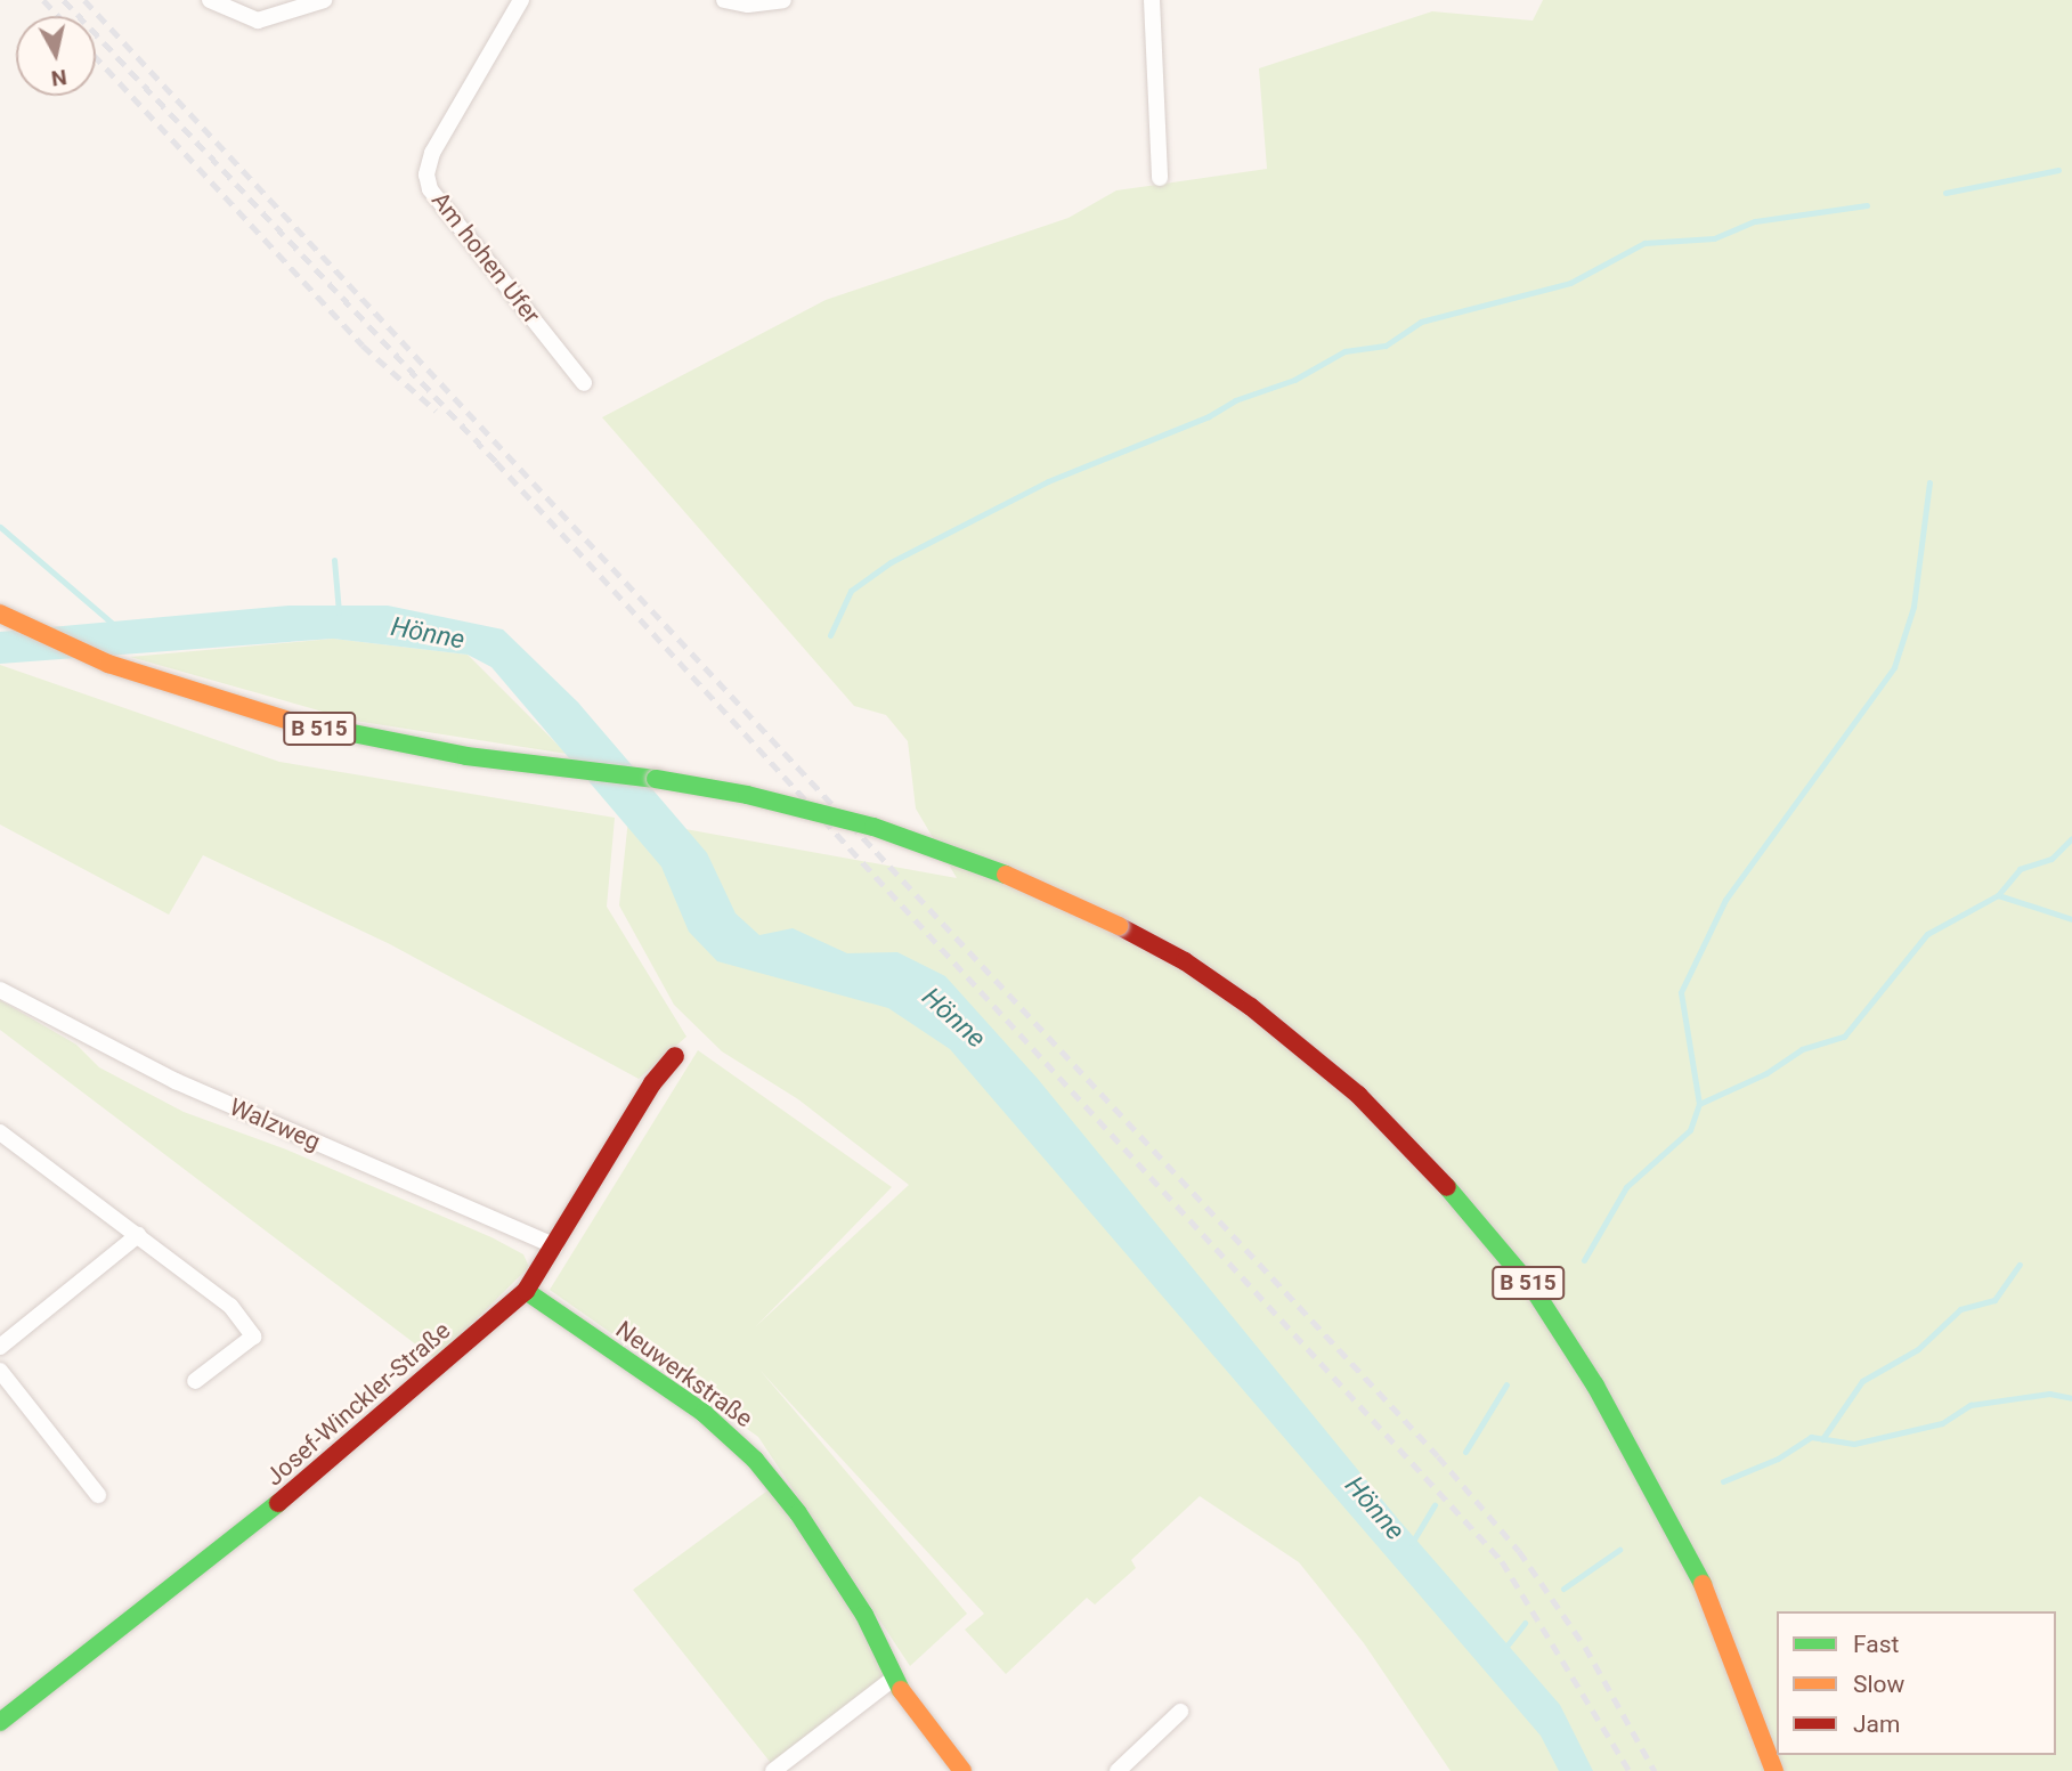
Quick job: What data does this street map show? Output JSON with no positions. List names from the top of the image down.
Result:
{
  "streets": {
    "main road": ["B 515", "Neuwerkstraße", "Josef-Winckler-Straße"],
    "street": ["Am hohen Ufer", "Walzweg"]
  },
  "crossings": [
    ["Walzweg", "Josef-Winckler-Straße"],
    ["Neuwerkstraße", "Josef-Winckler-Straße"]
  ],
  "water": ["Hönne"],
  "legend": ["Fast", "Slow", "Jam"],
  "north": "bottom"
}
